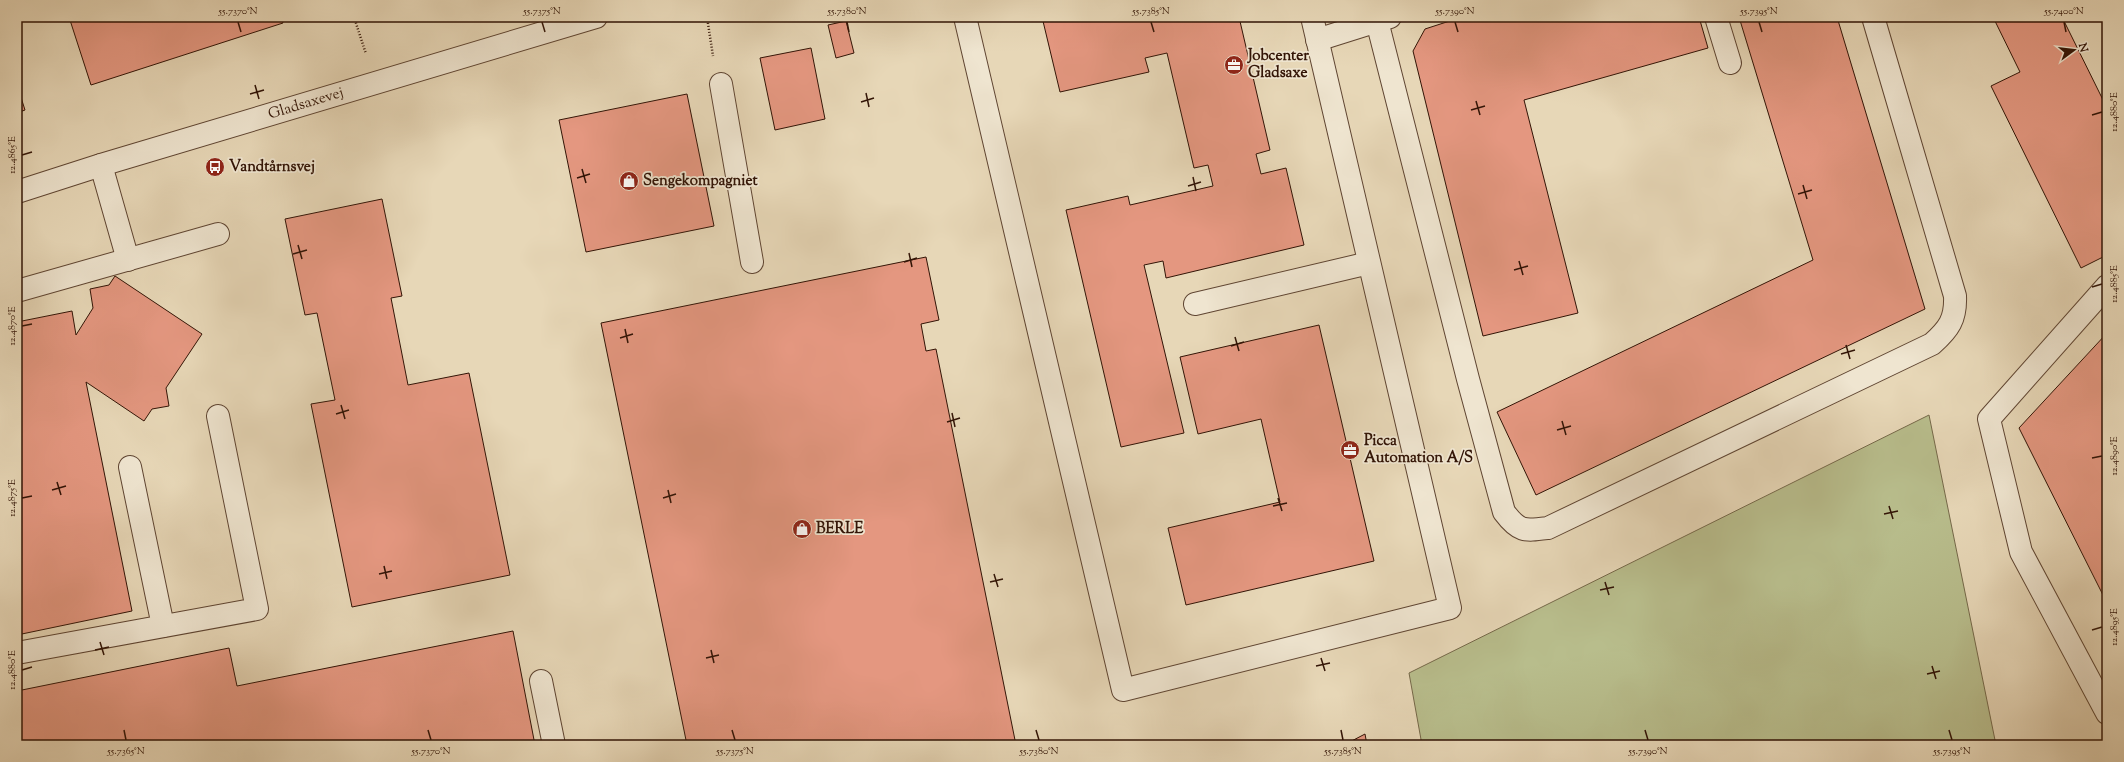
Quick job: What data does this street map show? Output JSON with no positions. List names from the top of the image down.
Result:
{
  "streets": {
    "street": ["Gladsaxevej"]
  },
  "places": {
    "office": ["Jobcenter Gladsaxe", "Picca Automation A/S"],
    "bus stop": ["Vandtårnsvej"],
    "shop": ["Sengekompagniet", "BERLE"]
  },
  "north": "right",
  "coordinates": [
    "55.7370°N",
    "55.7375°N",
    "55.7380°N",
    "55.7385°N",
    "55.7390°N",
    "55.7395°N",
    "55.7400°N",
    "12.4880°E",
    "12.4865°E",
    "12.4885°E",
    "12.4870°E",
    "12.4890°E",
    "12.4875°E",
    "12.4895°E",
    "55.7365°N"
  ]
}
